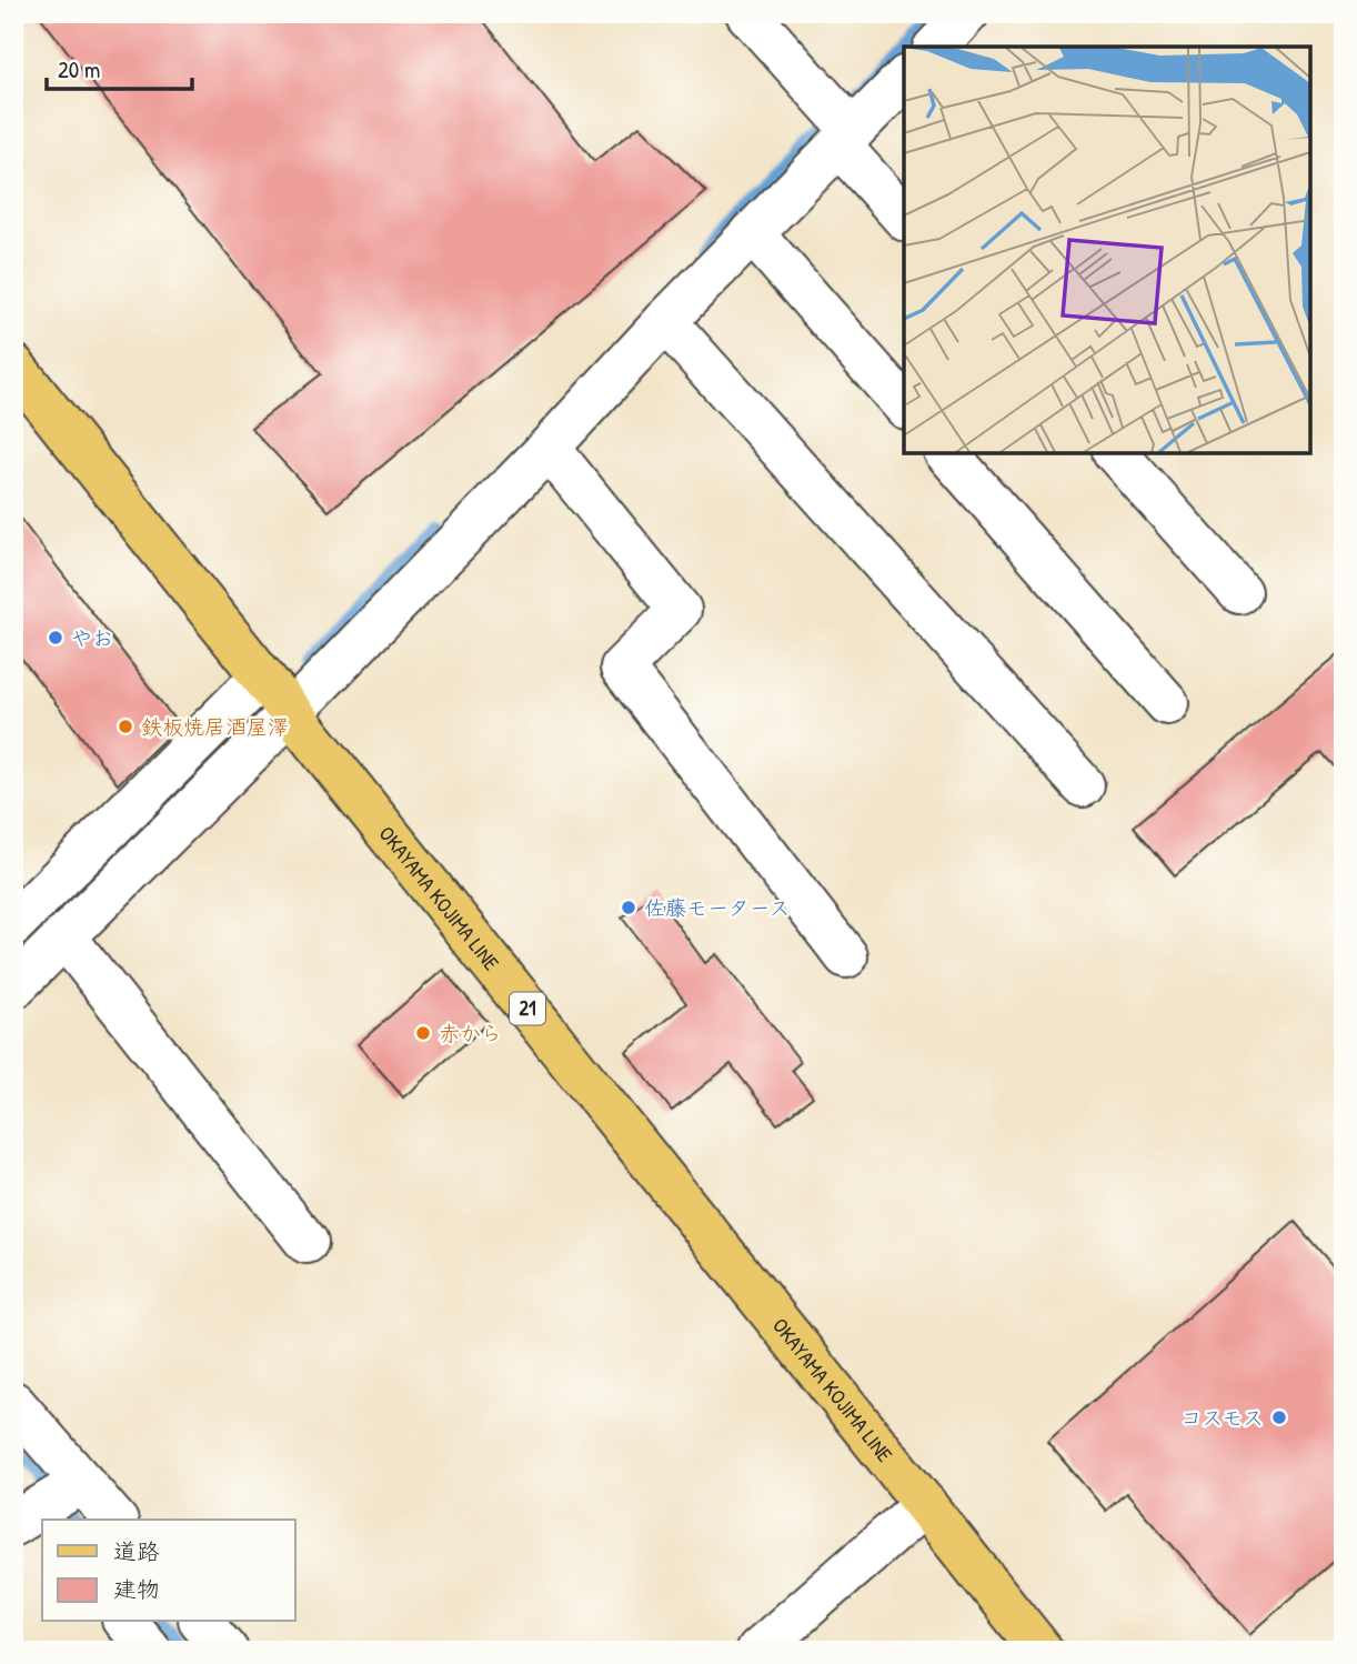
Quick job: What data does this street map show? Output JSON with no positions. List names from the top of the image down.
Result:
{
  "streets": {
    "main road": ["OKAYAMA KOJIMA LINE", "21"]
  },
  "places": [
    "やお",
    "鉄板焼居酒屋澤",
    "佐藤モータース",
    "赤から",
    "コスモス"
  ],
  "legend": ["道路", "建物"],
  "scale_bar": "20 m"
}
